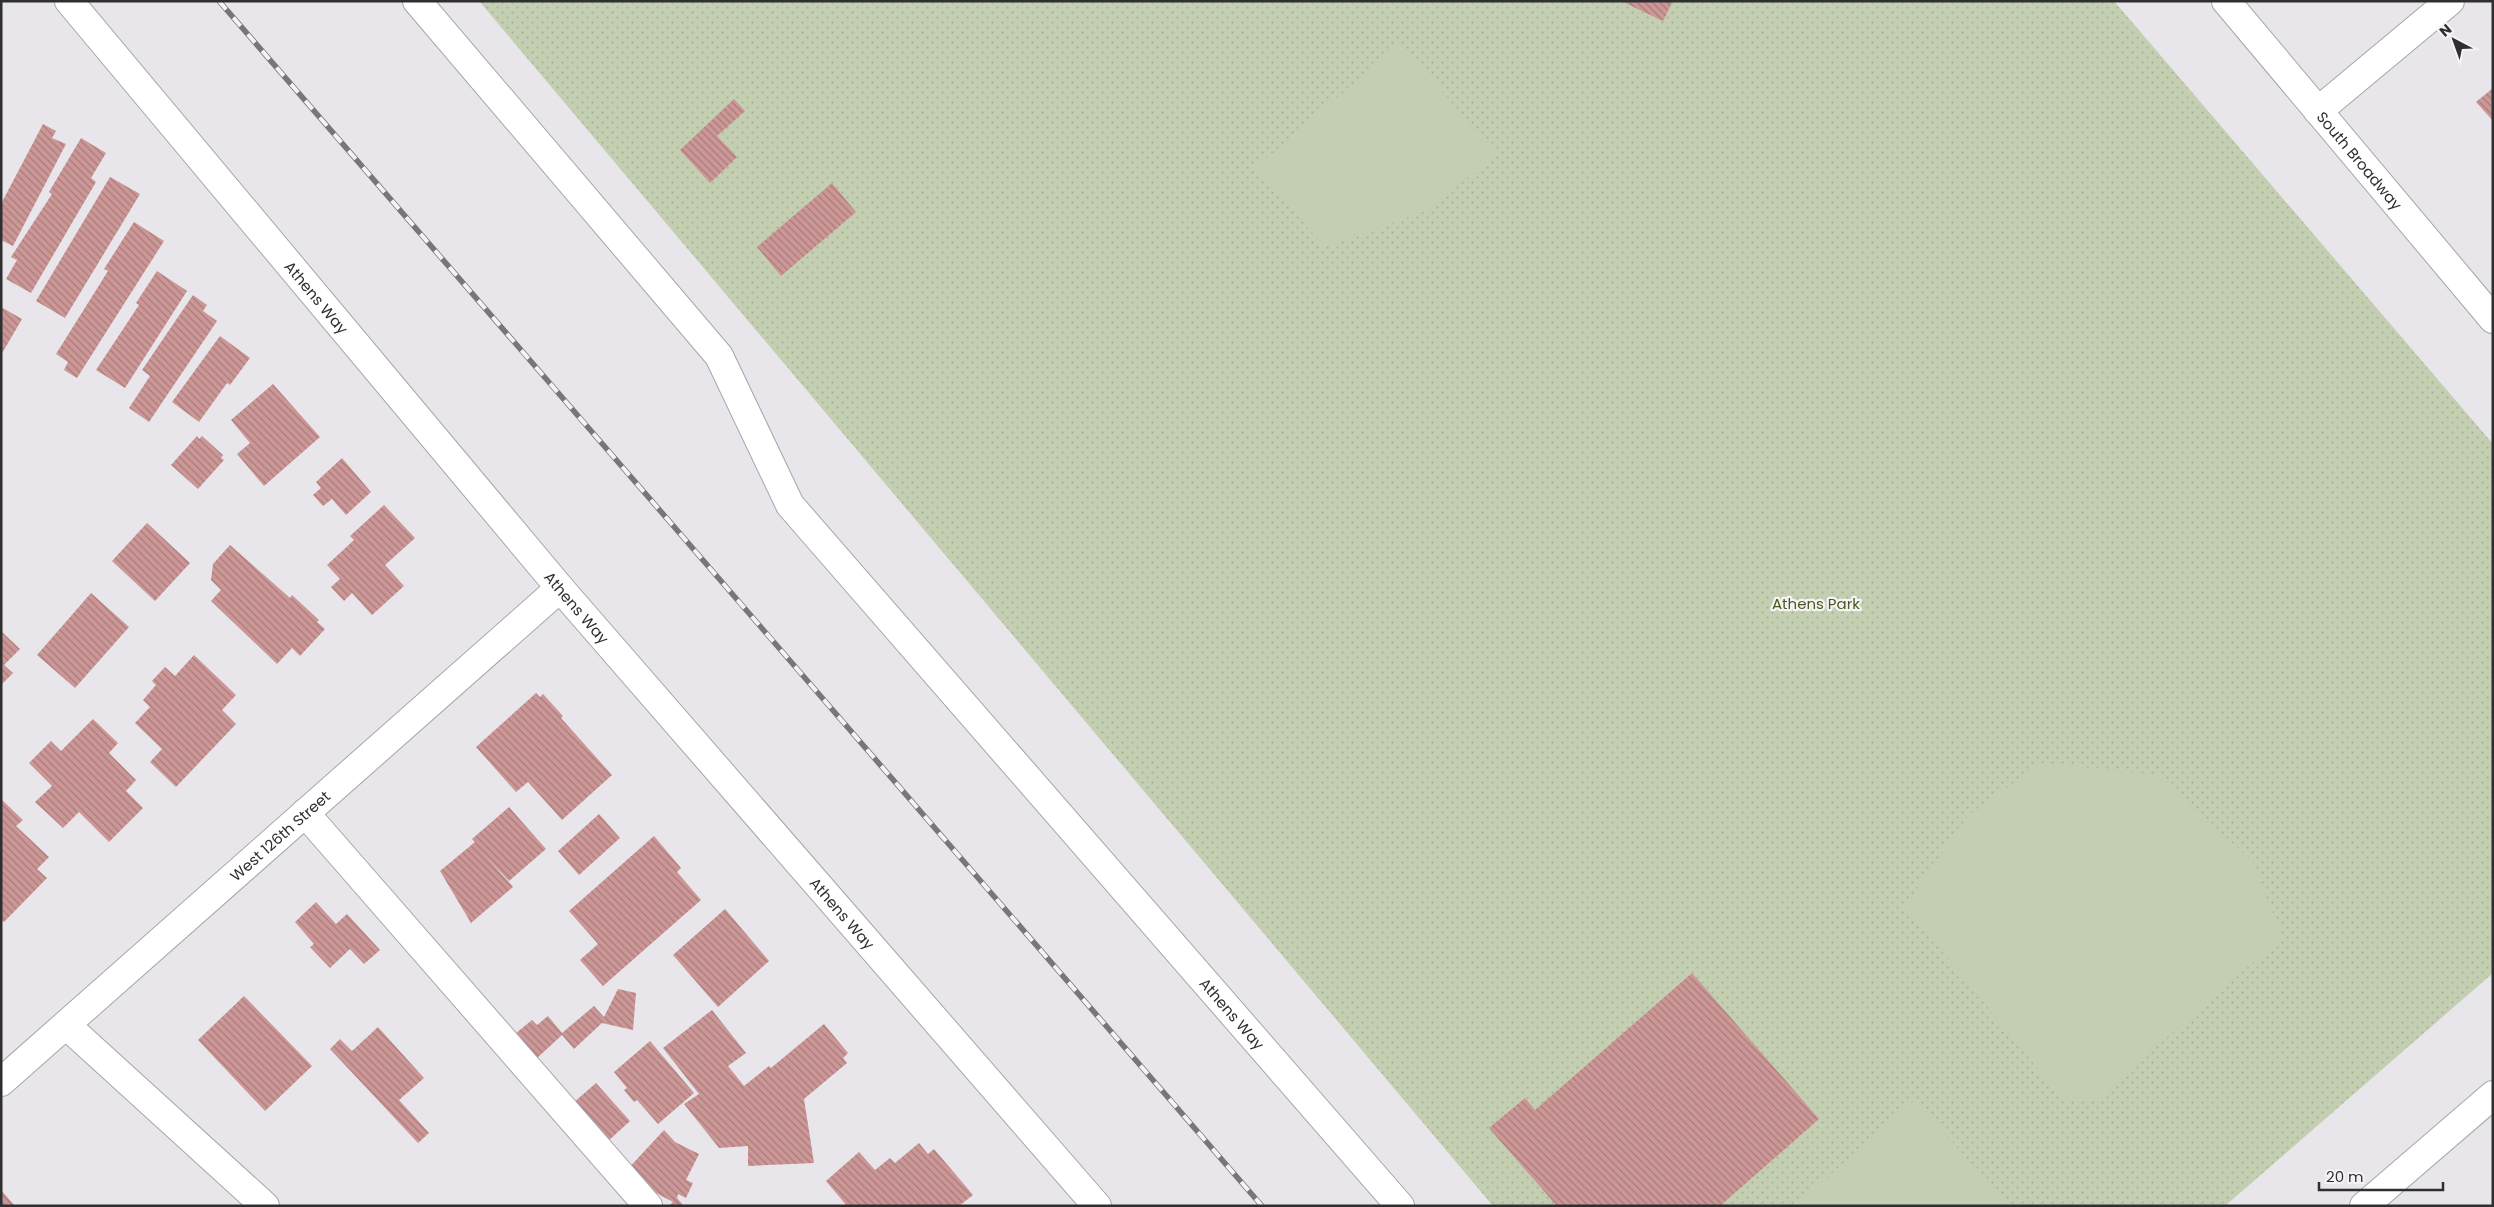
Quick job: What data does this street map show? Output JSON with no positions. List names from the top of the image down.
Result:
{
  "streets": {
    "street": ["South Broadway", "Athens Way", "West 126th Street"]
  },
  "crossings": [
    ["Athens Way", "West 126th Street"]
  ],
  "parks": ["Athens Park"],
  "scale_bar": "20 m",
  "north": "top left"
}
